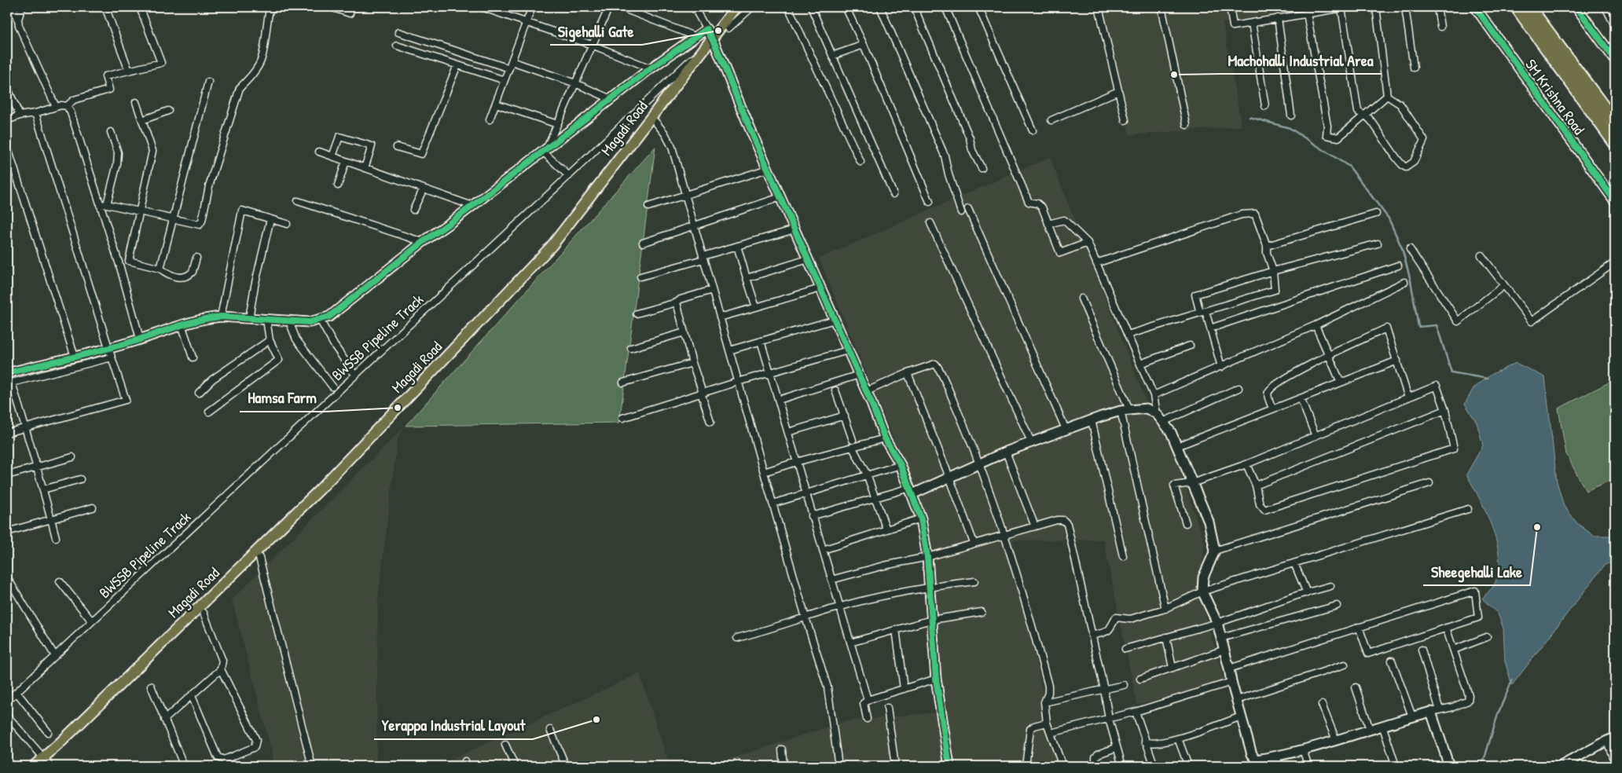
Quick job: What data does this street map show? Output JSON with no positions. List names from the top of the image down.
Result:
{
  "streets": {
    "highway": ["SM Krishna Road"],
    "main road": ["Magadi Road"],
    "street": ["BWSSB Pipeline Track"]
  },
  "crossings": [
    ["Magadi Road", "BWSSB Pipeline Track"]
  ],
  "places": [
    "Sigehalli Gate",
    "Machohalli Industrial Area",
    "Hamsa Farm",
    "Sheegehalli Lake",
    "Yerappa Industrial Layout"
  ]
}
